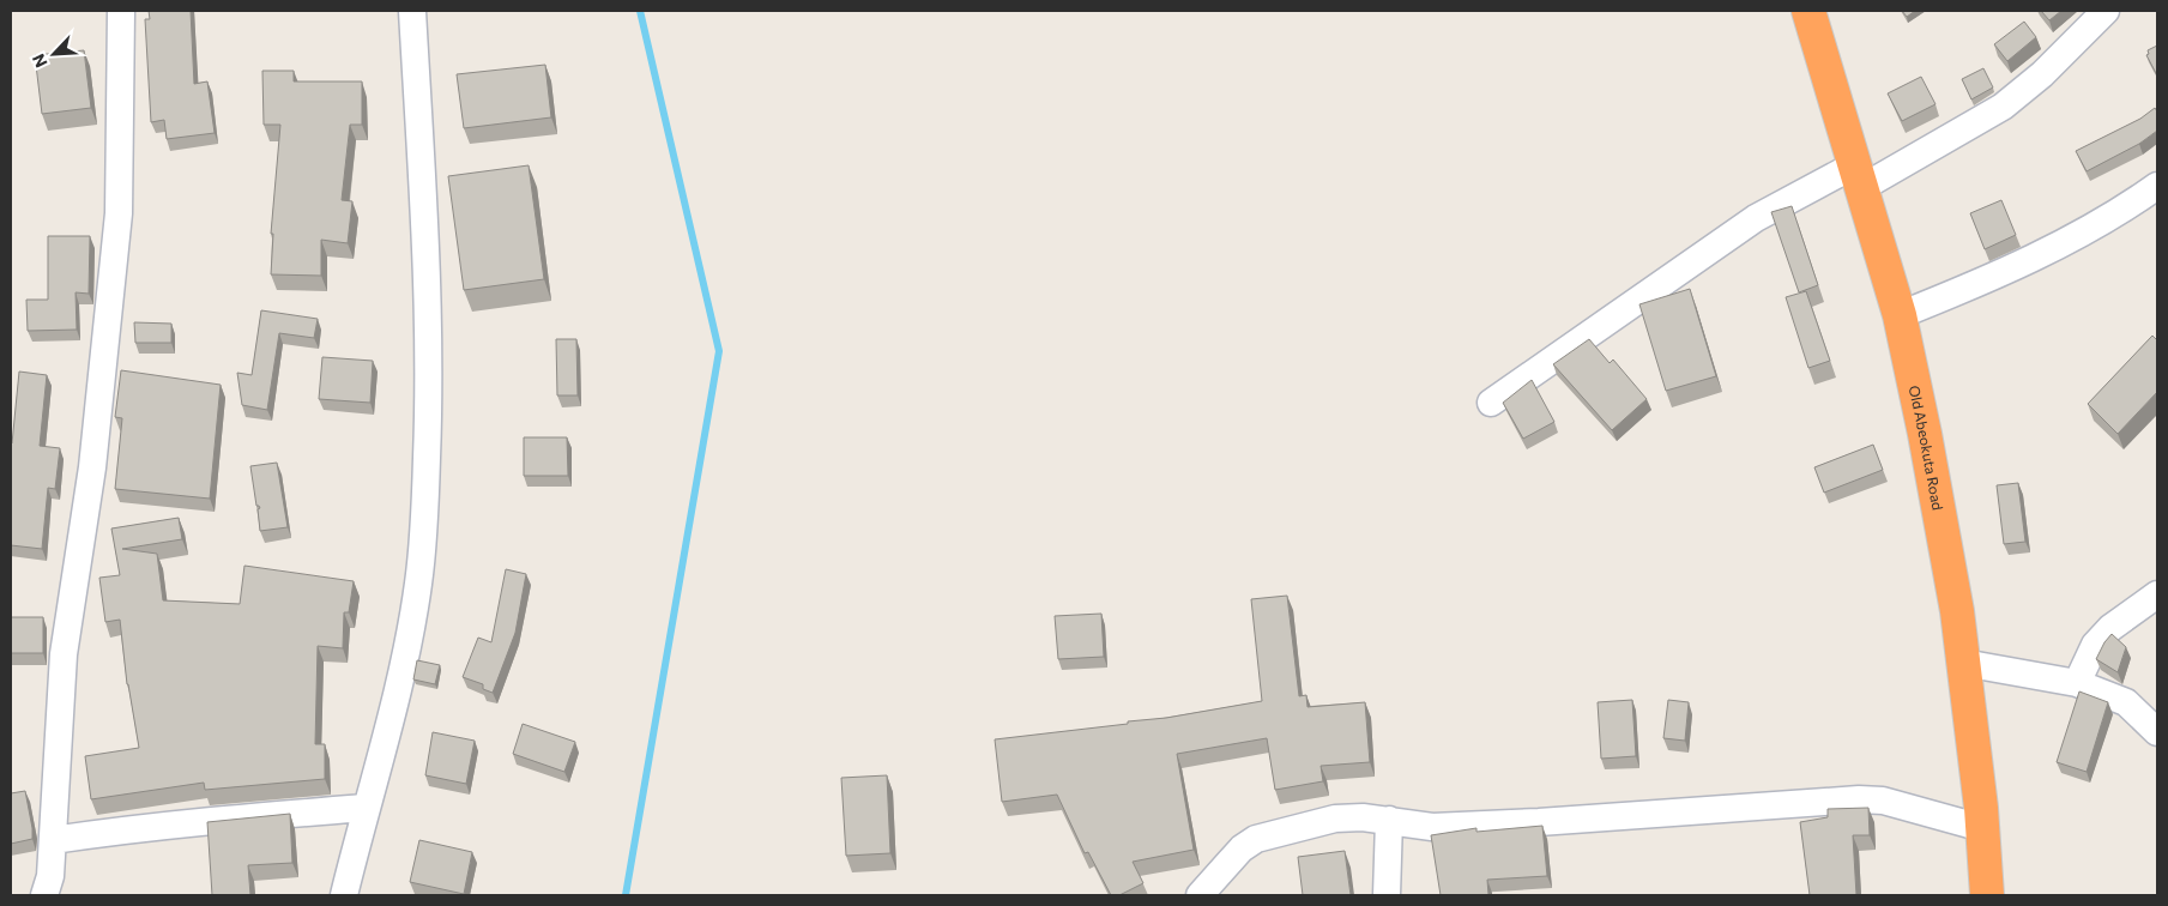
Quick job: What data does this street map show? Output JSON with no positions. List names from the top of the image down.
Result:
{
  "streets": {
    "highway": ["Old Abeokuta Road"]
  },
  "north": "bottom left"
}
